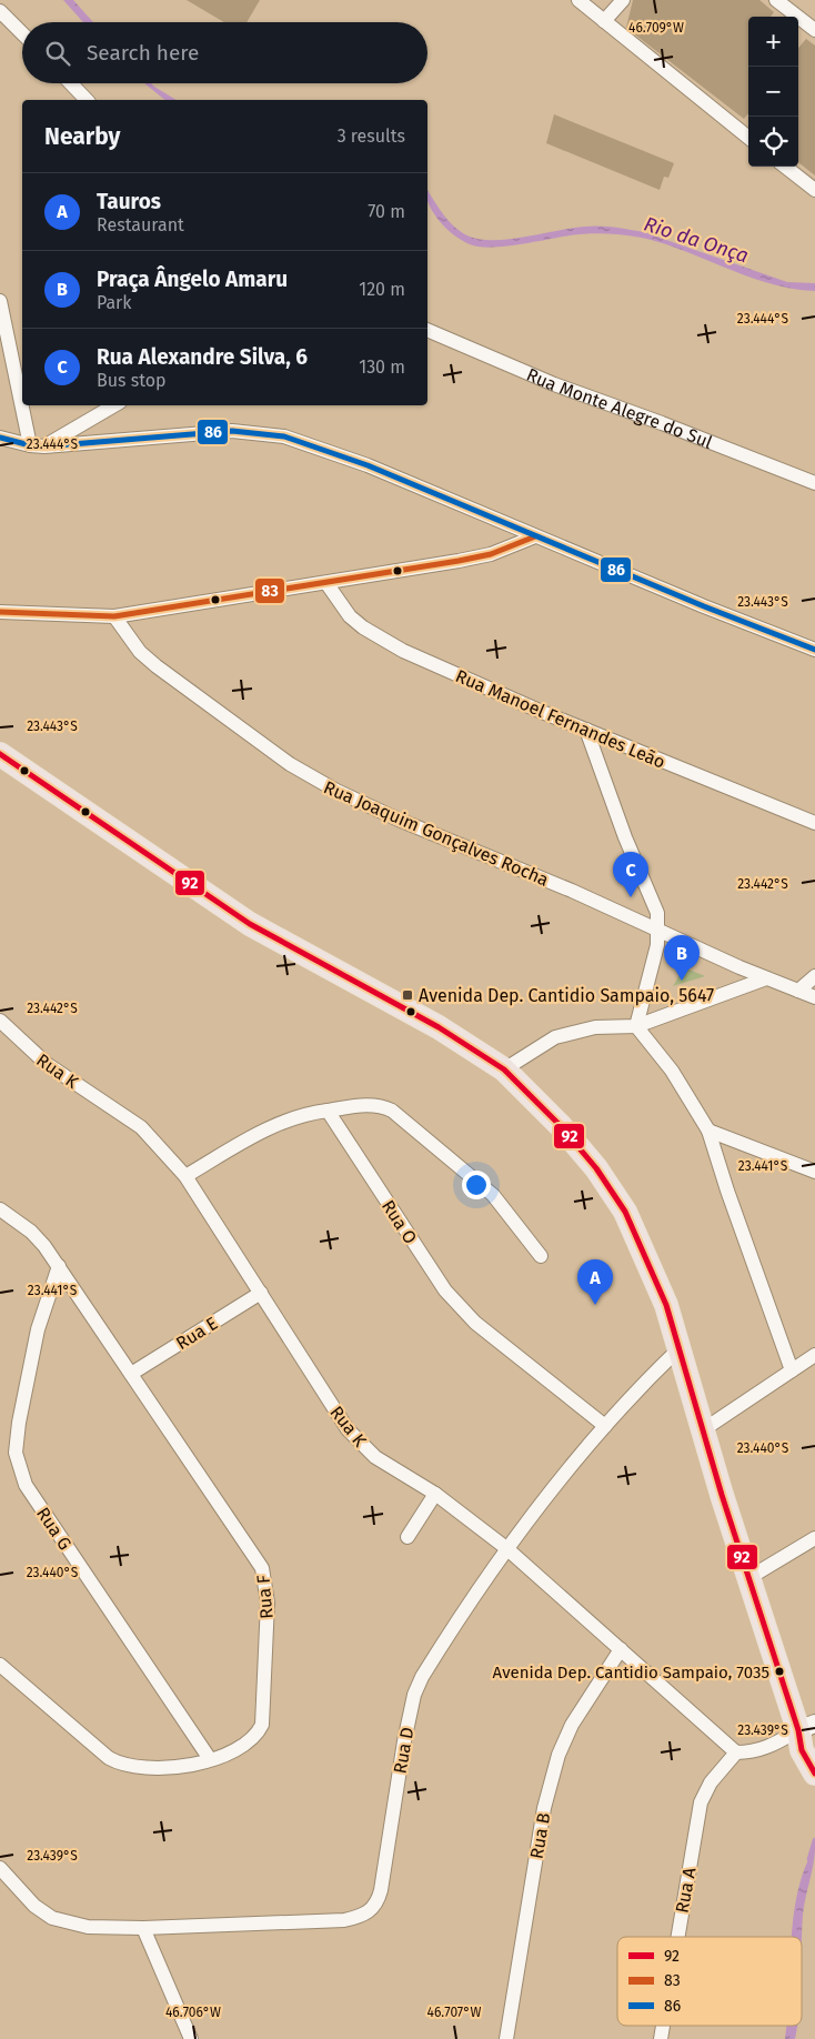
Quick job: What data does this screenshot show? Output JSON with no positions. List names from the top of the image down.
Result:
{
  "streets": {
    "street": [
      "Rua Monte Alegre do Sul",
      "Rua Manoel Fernandes Leão",
      "Rua Joaquim Gonçalves Rocha",
      "Rua K",
      "Rua O",
      "Rua E",
      "Rua G",
      "Rua F",
      "Rua D",
      "Rua B",
      "Rua A"
    ]
  },
  "crossings": [
    ["Rua K", "Rua E"],
    ["Rua K", "Rua D"],
    ["Rua K", "Rua B"],
    ["Rua K", "Rua A"],
    ["Rua O", "Rua D"],
    ["Rua E", "Rua F"],
    ["Rua G", "Rua F"]
  ],
  "water": ["Rio da Onça"],
  "places": {
    "transit": ["Avenida Dep. Cantidio Sampaio, 5647"],
    "other": ["Avenida Dep. Cantidio Sampaio, 7035"]
  },
  "lines": ["transit line 86", "transit line 83", "transit line 92"],
  "legend": ["92", "83", "86"],
  "page": {
    "map_buttons": ["+", "−"],
    "search": "Search here",
    "heading": ["Nearby", "3 results"],
    "list": [
      {
        "mark": "A",
        "name": "Tauros",
        "note": "Restaurant",
        "value": "70 m"
      },
      {
        "mark": "B",
        "name": "Praça Ângelo Amaru",
        "note": "Park",
        "value": "120 m"
      },
      {
        "mark": "C",
        "name": "Rua Alexandre Silva, 6",
        "note": "Bus stop",
        "value": "130 m"
      }
    ],
    "pins": ["C", "B", "A"]
  },
  "coordinates": [
    "46.709°W",
    "23.444°S",
    "23.443°S",
    "23.442°S",
    "23.441°S",
    "23.440°S",
    "23.439°S",
    "46.706°W",
    "46.707°W"
  ]
}
